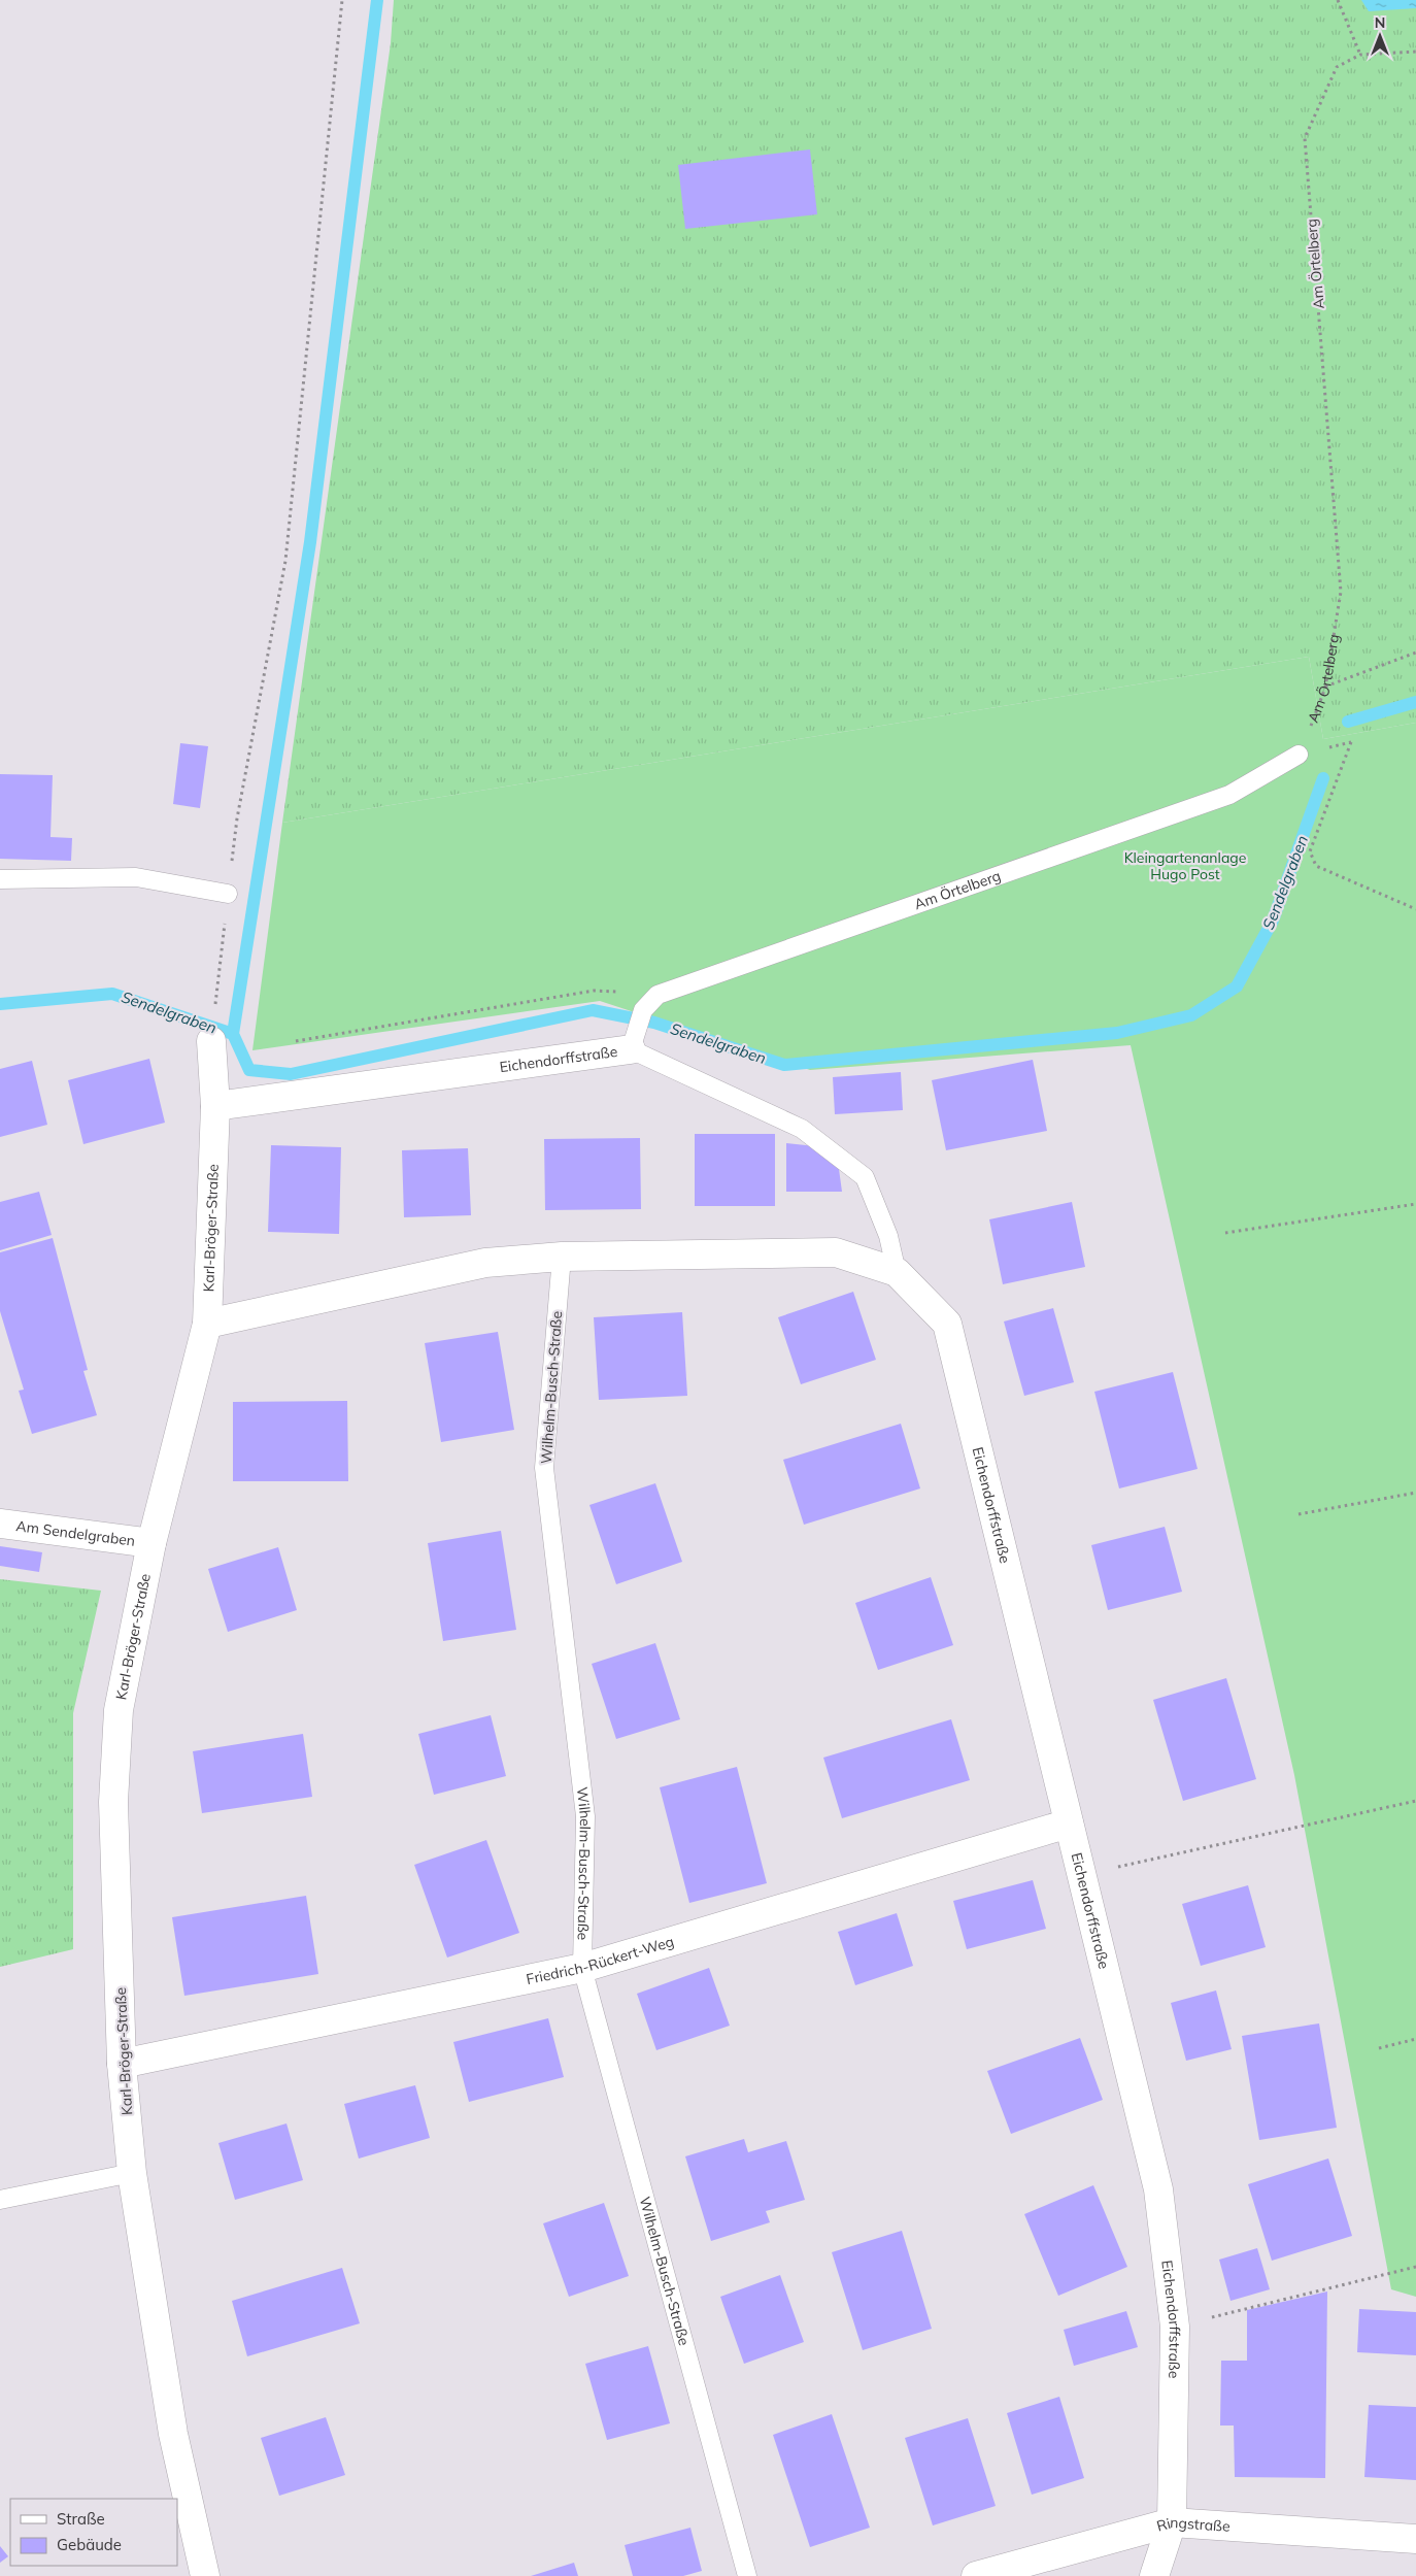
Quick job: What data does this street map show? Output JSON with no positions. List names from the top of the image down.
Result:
{
  "streets": {
    "street": [
      "Eichendorffstraße",
      "Karl-Bröger-Straße",
      "Am Sendelgraben",
      "Friedrich-Rückert-Weg",
      "Ringstraße"
    ],
    "lane": ["Am Örtelberg", "Wilhelm-Busch-Straße"]
  },
  "crossings": [
    ["Am Örtelberg", "Eichendorffstraße"],
    ["Eichendorffstraße", "Karl-Bröger-Straße"],
    ["Eichendorffstraße", "Wilhelm-Busch-Straße"],
    ["Eichendorffstraße", "Friedrich-Rückert-Weg"],
    ["Eichendorffstraße", "Ringstraße"],
    ["Karl-Bröger-Straße", "Am Sendelgraben"],
    ["Karl-Bröger-Straße", "Friedrich-Rückert-Weg"],
    ["Wilhelm-Busch-Straße", "Friedrich-Rückert-Weg"]
  ],
  "water": ["Sendelgraben"],
  "parks": ["Kleingartenanlage Hugo Post"],
  "legend": ["Straße", "Gebäude"],
  "north": "top"
}
